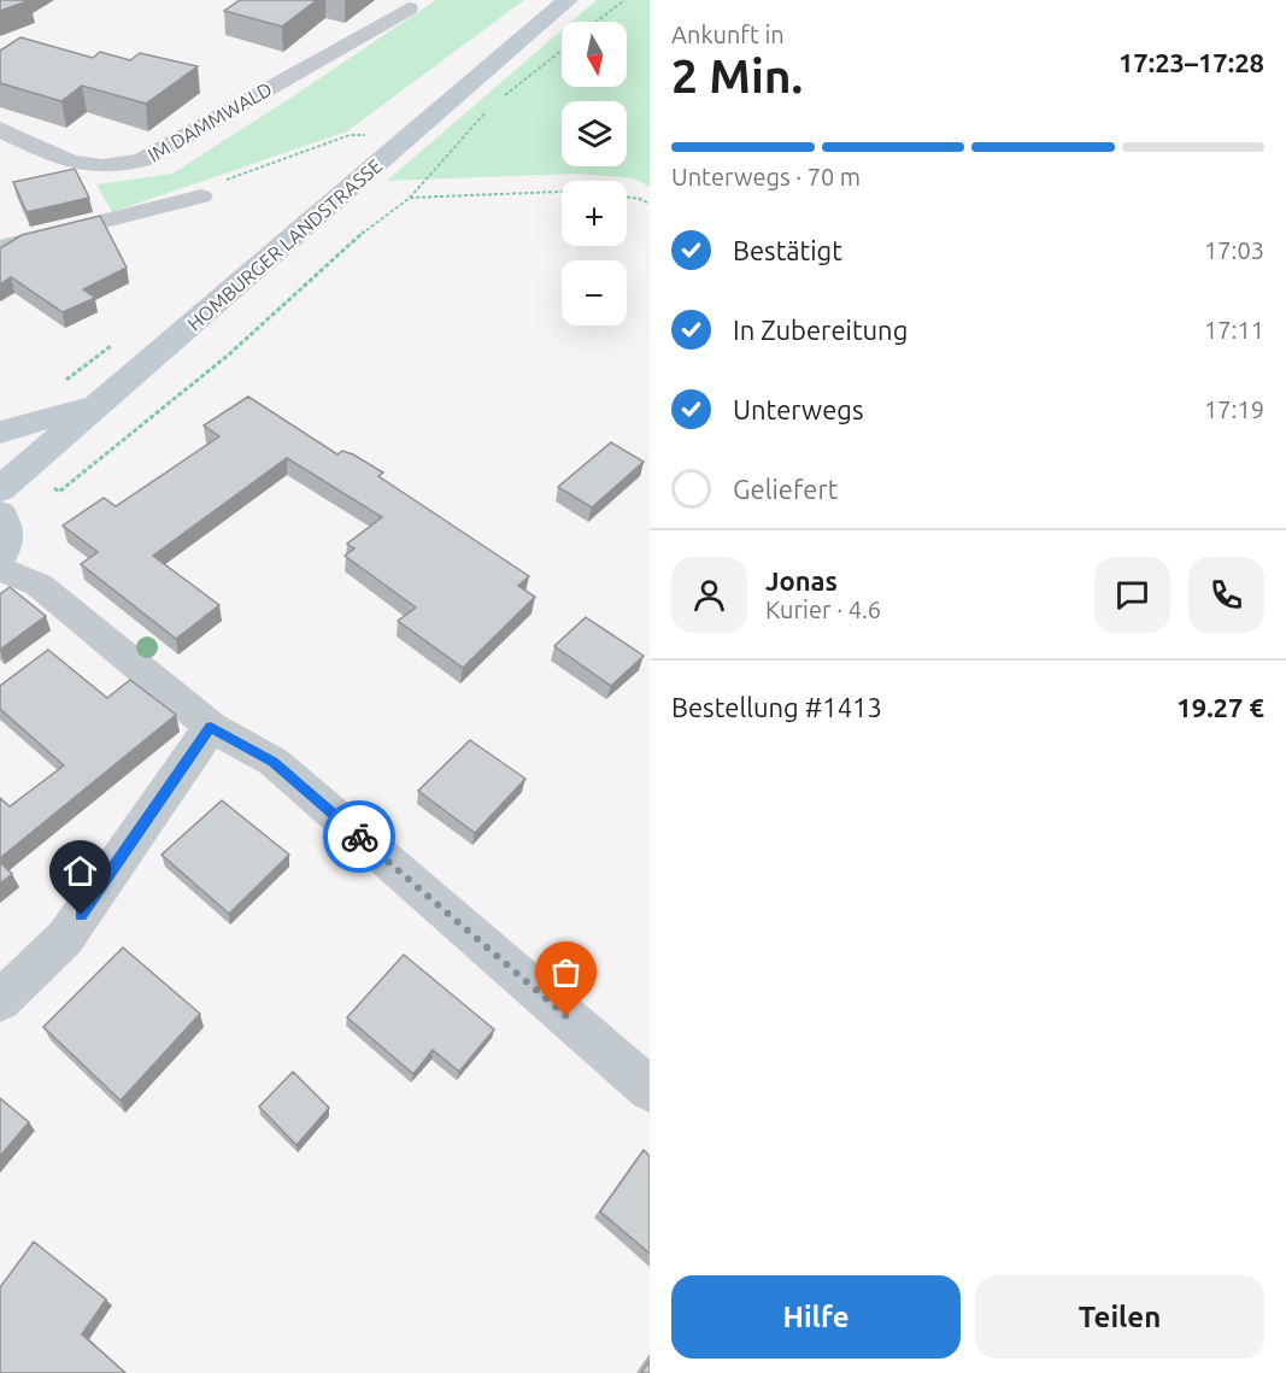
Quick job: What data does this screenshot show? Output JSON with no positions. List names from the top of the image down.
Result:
{
  "streets": {
    "street": ["IM DAMMWALD", "HOMBURGER LANDSTRASSE"]
  },
  "north": "bottom",
  "page": {
    "heading": ["2 Min.", "Ankunft in", "17:23–17:28"],
    "panel": [
      "Jonas",
      "Kurier · 4.6",
      "Bestellung #1413",
      "19.27 €"
    ],
    "map_buttons": ["+", "−"],
    "bar": "Unterwegs · 70 m",
    "list": [
      ["Bestätigt", "17:03"],
      ["In Zubereitung", "17:11"],
      ["Unterwegs", "17:19"],
      "Geliefert"
    ],
    "buttons": ["Hilfe", "Teilen"]
  }
}
